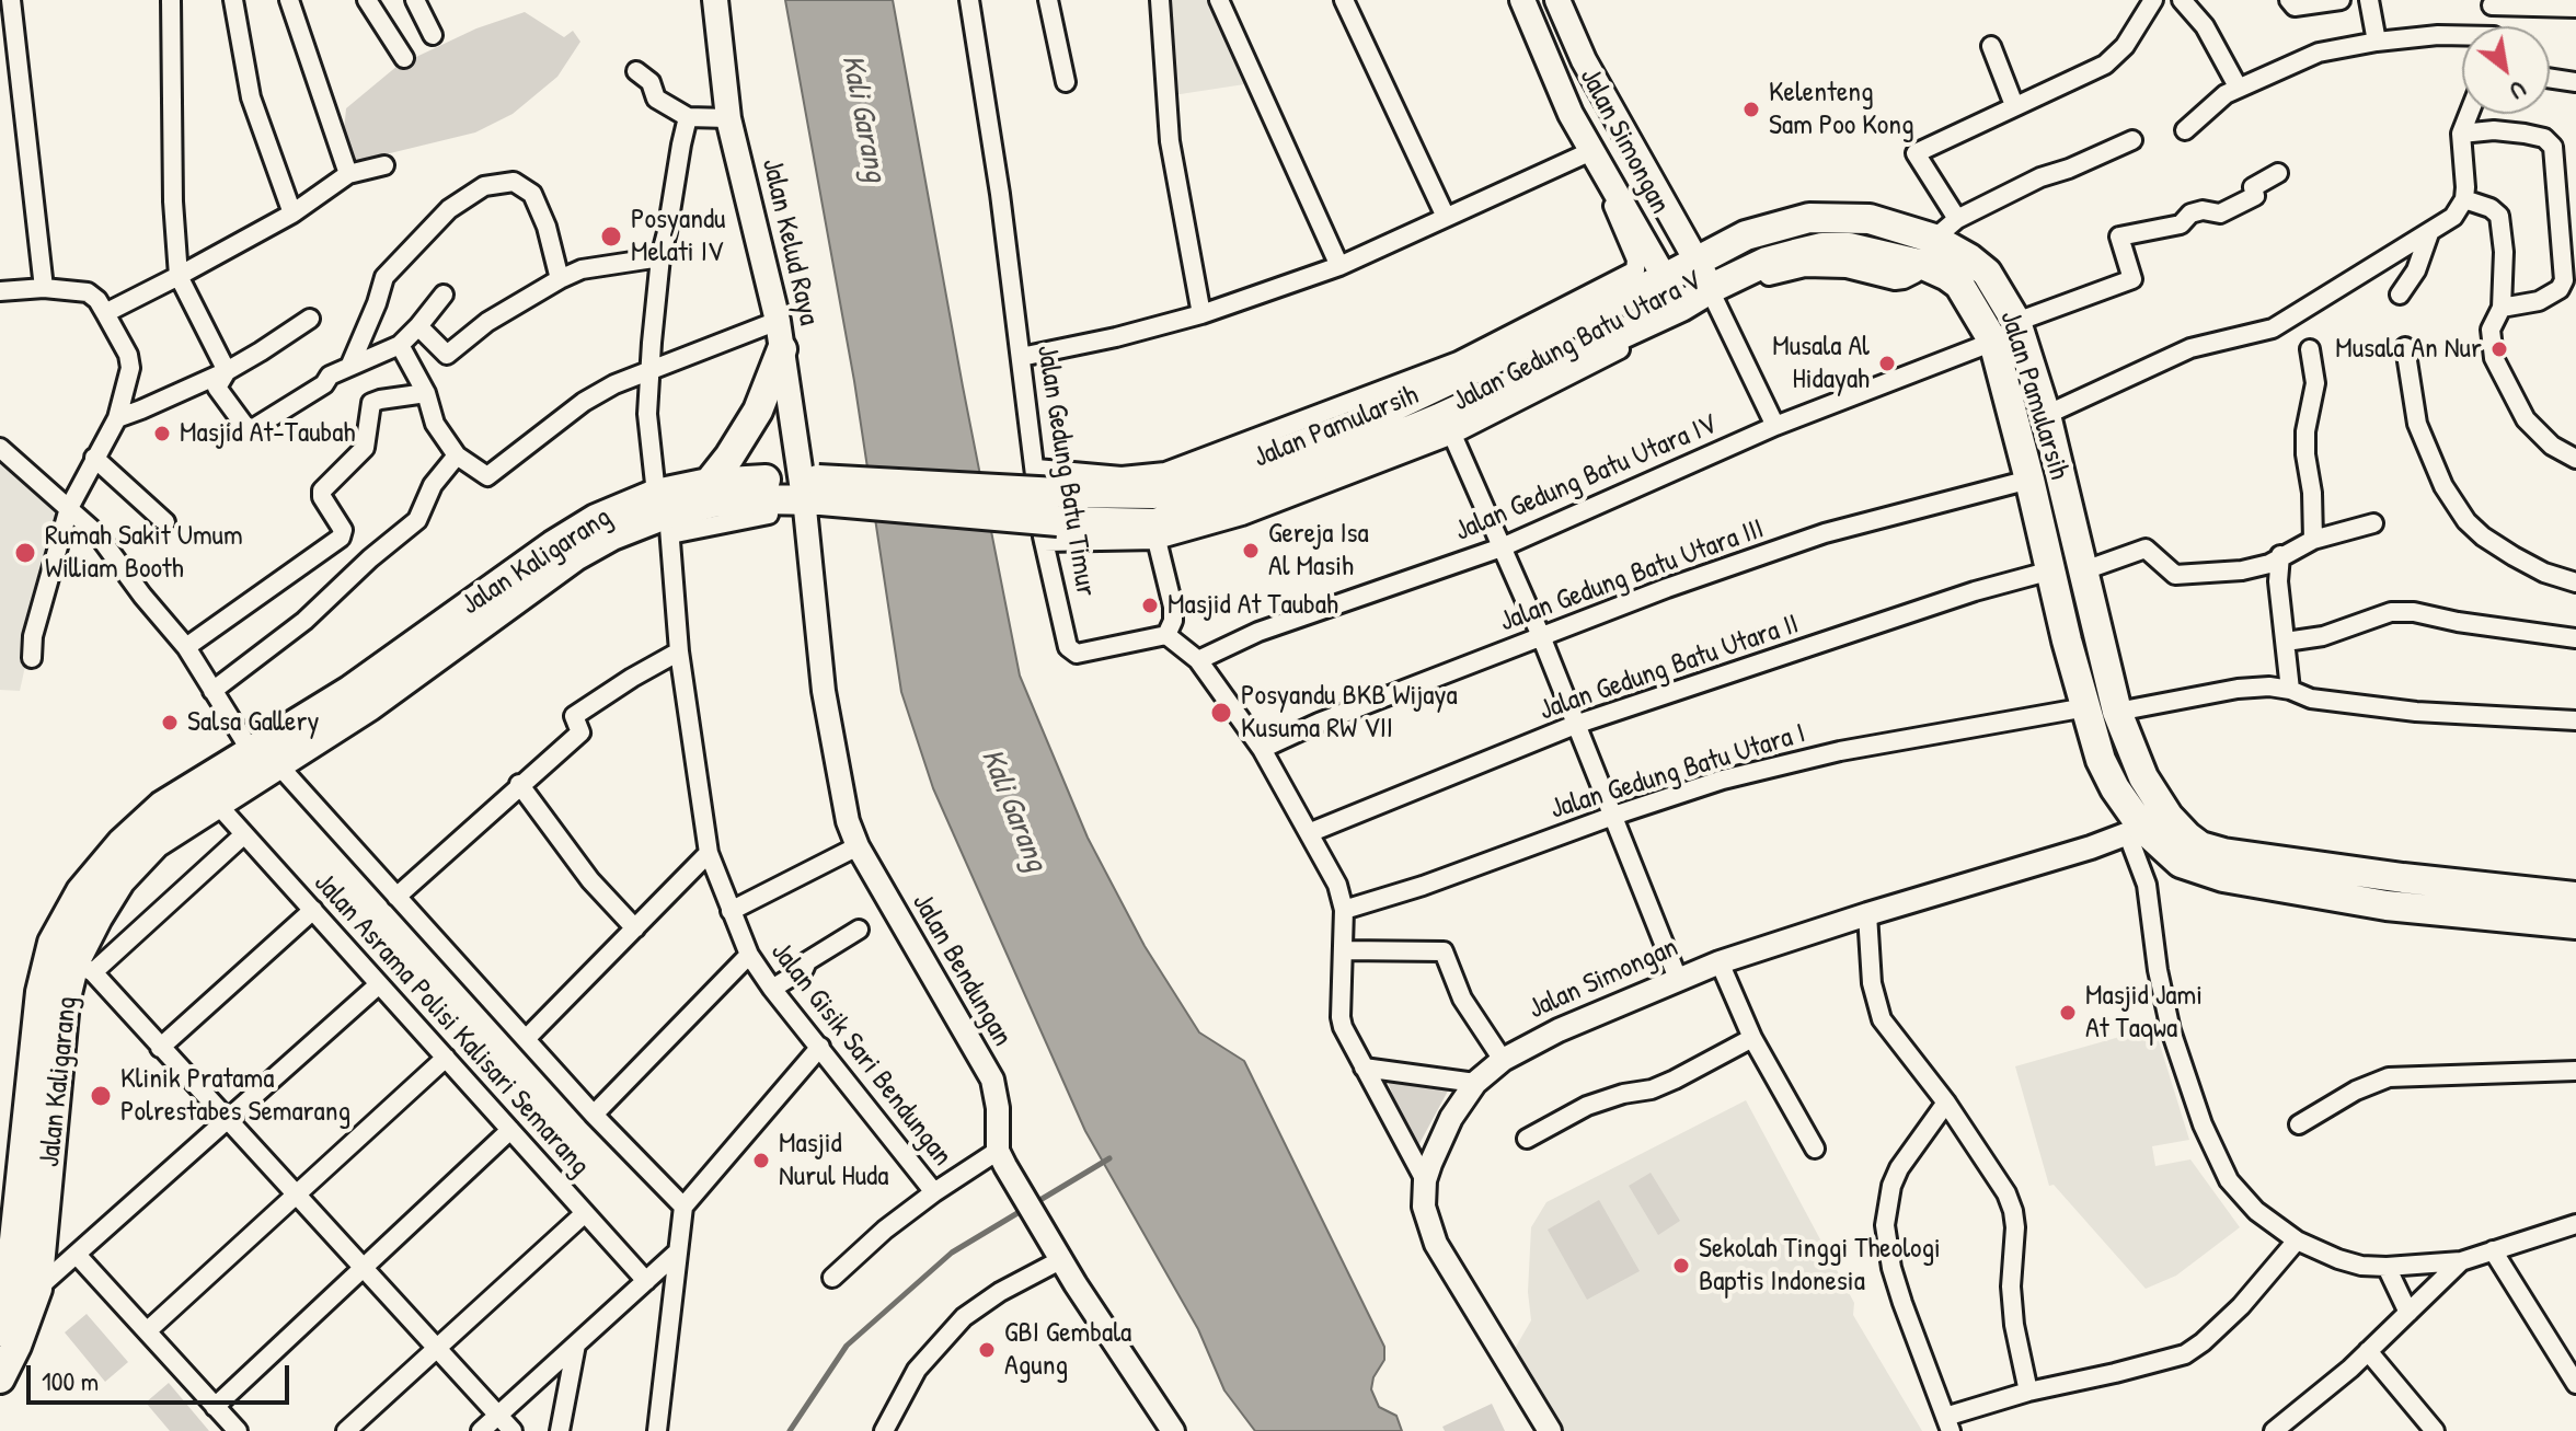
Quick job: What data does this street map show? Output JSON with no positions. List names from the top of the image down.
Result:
{
  "streets": {
    "highway": ["Jalan Pamularsih", "Jalan Kaligarang"],
    "main road": ["Jalan Simongan", "Jalan Kelud Raya"],
    "street": [
      "Jalan Gedung Batu Utara V",
      "Jalan Gedung Batu Timur",
      "Jalan Gedung Batu Utara IV",
      "Jalan Gedung Batu Utara III",
      "Jalan Gedung Batu Utara II",
      "Jalan Gedung Batu Utara I",
      "Jalan Bendungan",
      "Jalan Asrama Polisi Kalisari Semarang",
      "Jalan Gisik Sari Bendungan"
    ]
  },
  "crossings": [
    ["Jalan Simongan", "Jalan Gedung Batu Utara V"],
    ["Jalan Simongan", "Jalan Pamularsih"],
    ["Jalan Kelud Raya", "Jalan Kaligarang"],
    ["Jalan Kelud Raya", "Jalan Bendungan"],
    ["Jalan Gedung Batu Utara V", "Jalan Pamularsih"],
    ["Jalan Gedung Batu Utara V", "Jalan Gedung Batu Timur"],
    ["Jalan Gedung Batu Utara V", "Jalan Kaligarang"],
    ["Jalan Pamularsih", "Jalan Gedung Batu Timur"],
    ["Jalan Pamularsih", "Jalan Gedung Batu Utara IV"],
    ["Jalan Pamularsih", "Jalan Kaligarang"],
    ["Jalan Pamularsih", "Jalan Gedung Batu Utara III"],
    ["Jalan Pamularsih", "Jalan Gedung Batu Utara II"],
    ["Jalan Pamularsih", "Jalan Gedung Batu Utara I"],
    ["Jalan Gedung Batu Timur", "Jalan Kaligarang"],
    ["Jalan Kaligarang", "Jalan Bendungan"],
    ["Jalan Kaligarang", "Jalan Asrama Polisi Kalisari Semarang"],
    ["Jalan Kaligarang", "Jalan Gisik Sari Bendungan"],
    ["Jalan Bendungan", "Jalan Gisik Sari Bendungan"]
  ],
  "water": ["Kali Garang"],
  "places": [
    "Kelenteng Sam Poo Kong",
    "Posyandu Melati IV",
    "Musala An Nur",
    "Musala Al Hidayah",
    "Masjid At-Taubah",
    "Gereja Isa Al Masih",
    "Rumah Sakit Umum William Booth",
    "Masjid At Taubah",
    "Posyandu BKB Wijaya Kusuma RW VII",
    "Salsa Gallery",
    "Masjid Jami At Taqwa",
    "Klinik Pratama Polrestabes Semarang",
    "Masjid Nurul Huda",
    "Sekolah Tinggi Theologi Baptis Indonesia",
    "GBI Gembala Agung"
  ],
  "scale_bar": "100 m",
  "north": "bottom right"
}
